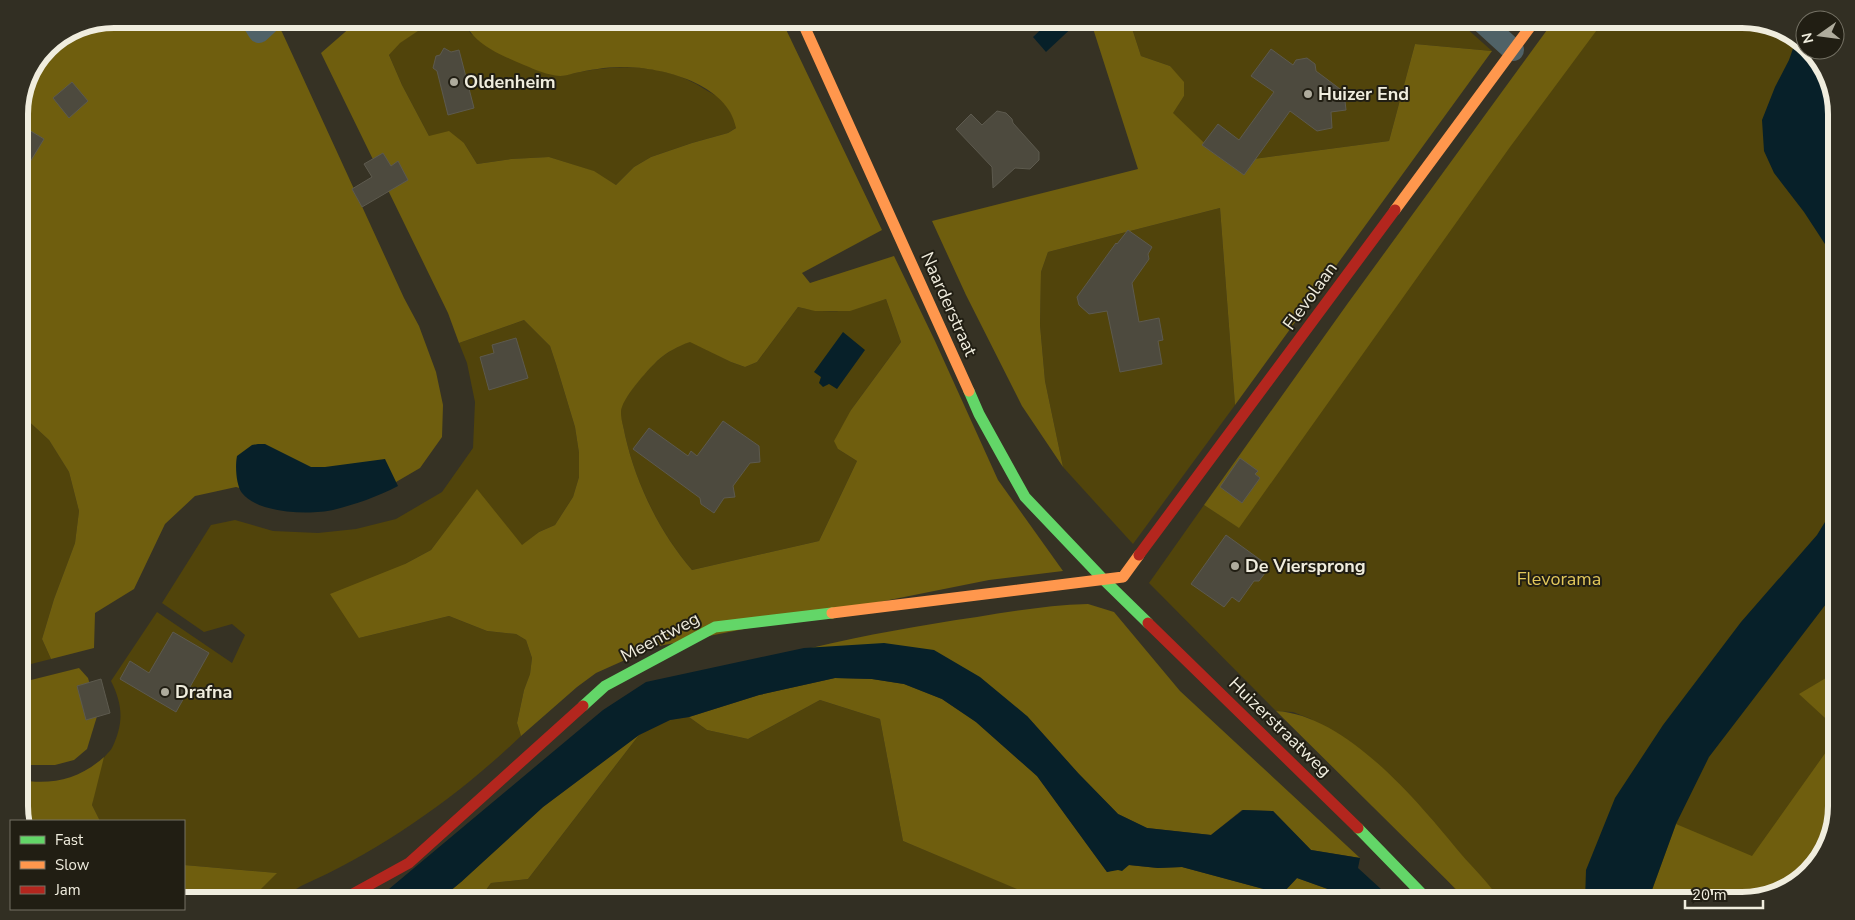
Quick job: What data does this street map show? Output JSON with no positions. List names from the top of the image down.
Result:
{
  "streets": {
    "street": [
      "Flevolaan",
      "Naarderstraat",
      "Meentweg",
      "Huizerstraatweg"
    ]
  },
  "crossings": [
    ["Flevolaan", "Naarderstraat"],
    ["Flevolaan", "Meentweg"],
    ["Flevolaan", "Huizerstraatweg"],
    ["Naarderstraat", "Meentweg"],
    ["Naarderstraat", "Huizerstraatweg"],
    ["Meentweg", "Huizerstraatweg"]
  ],
  "parks": ["Flevorama"],
  "places": [
    "Oldenheim",
    "Huizer End",
    "De Viersprong",
    "Drafna"
  ],
  "legend": ["Fast", "Slow", "Jam"],
  "scale_bar": "20 m",
  "north": "left"
}
